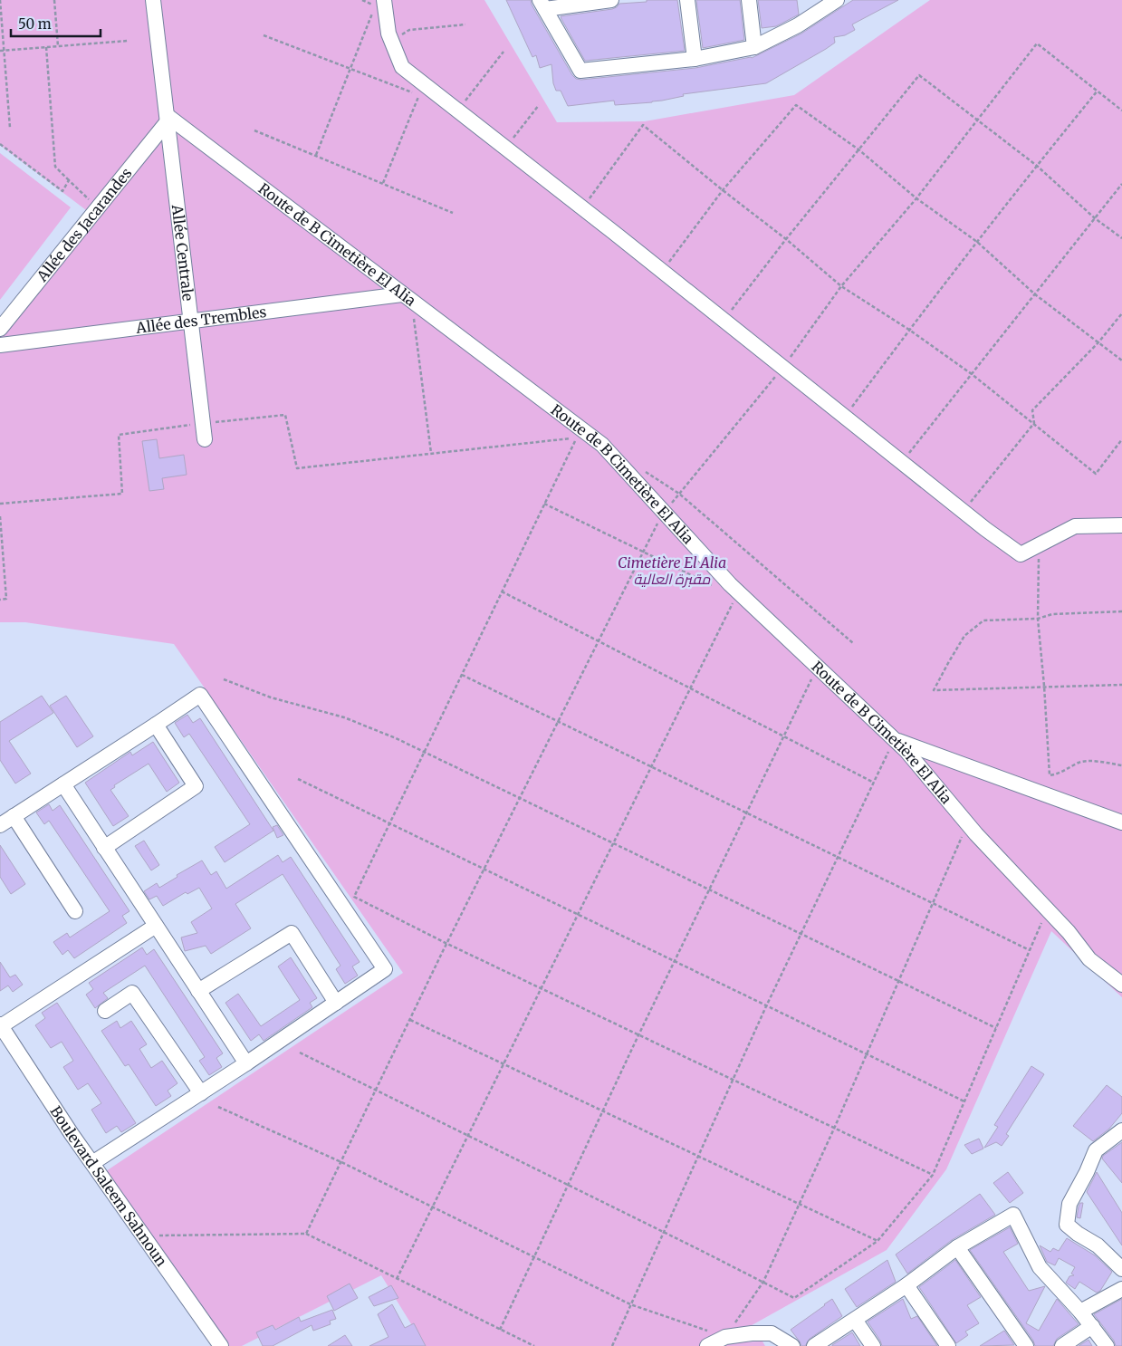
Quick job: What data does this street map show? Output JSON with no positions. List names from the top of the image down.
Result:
{
  "streets": {
    "street": [
      "Allée des Jacarandes",
      "Route de B Cimetière El Alia",
      "Allée Centrale",
      "Allée des Trembles",
      "Boulevard Saleem Sahnoun"
    ]
  },
  "crossings": [
    ["Allée des Jacarandes", "Route de B Cimetière El Alia"],
    ["Allée des Jacarandes", "Allée Centrale"],
    ["Route de B Cimetière El Alia", "Allée Centrale"],
    ["Route de B Cimetière El Alia", "Allée des Trembles"],
    ["Allée Centrale", "Allée des Trembles"]
  ],
  "parks": ["Cimetière El Alia مقبرة العالية"],
  "scale_bar": "50 m"
}
